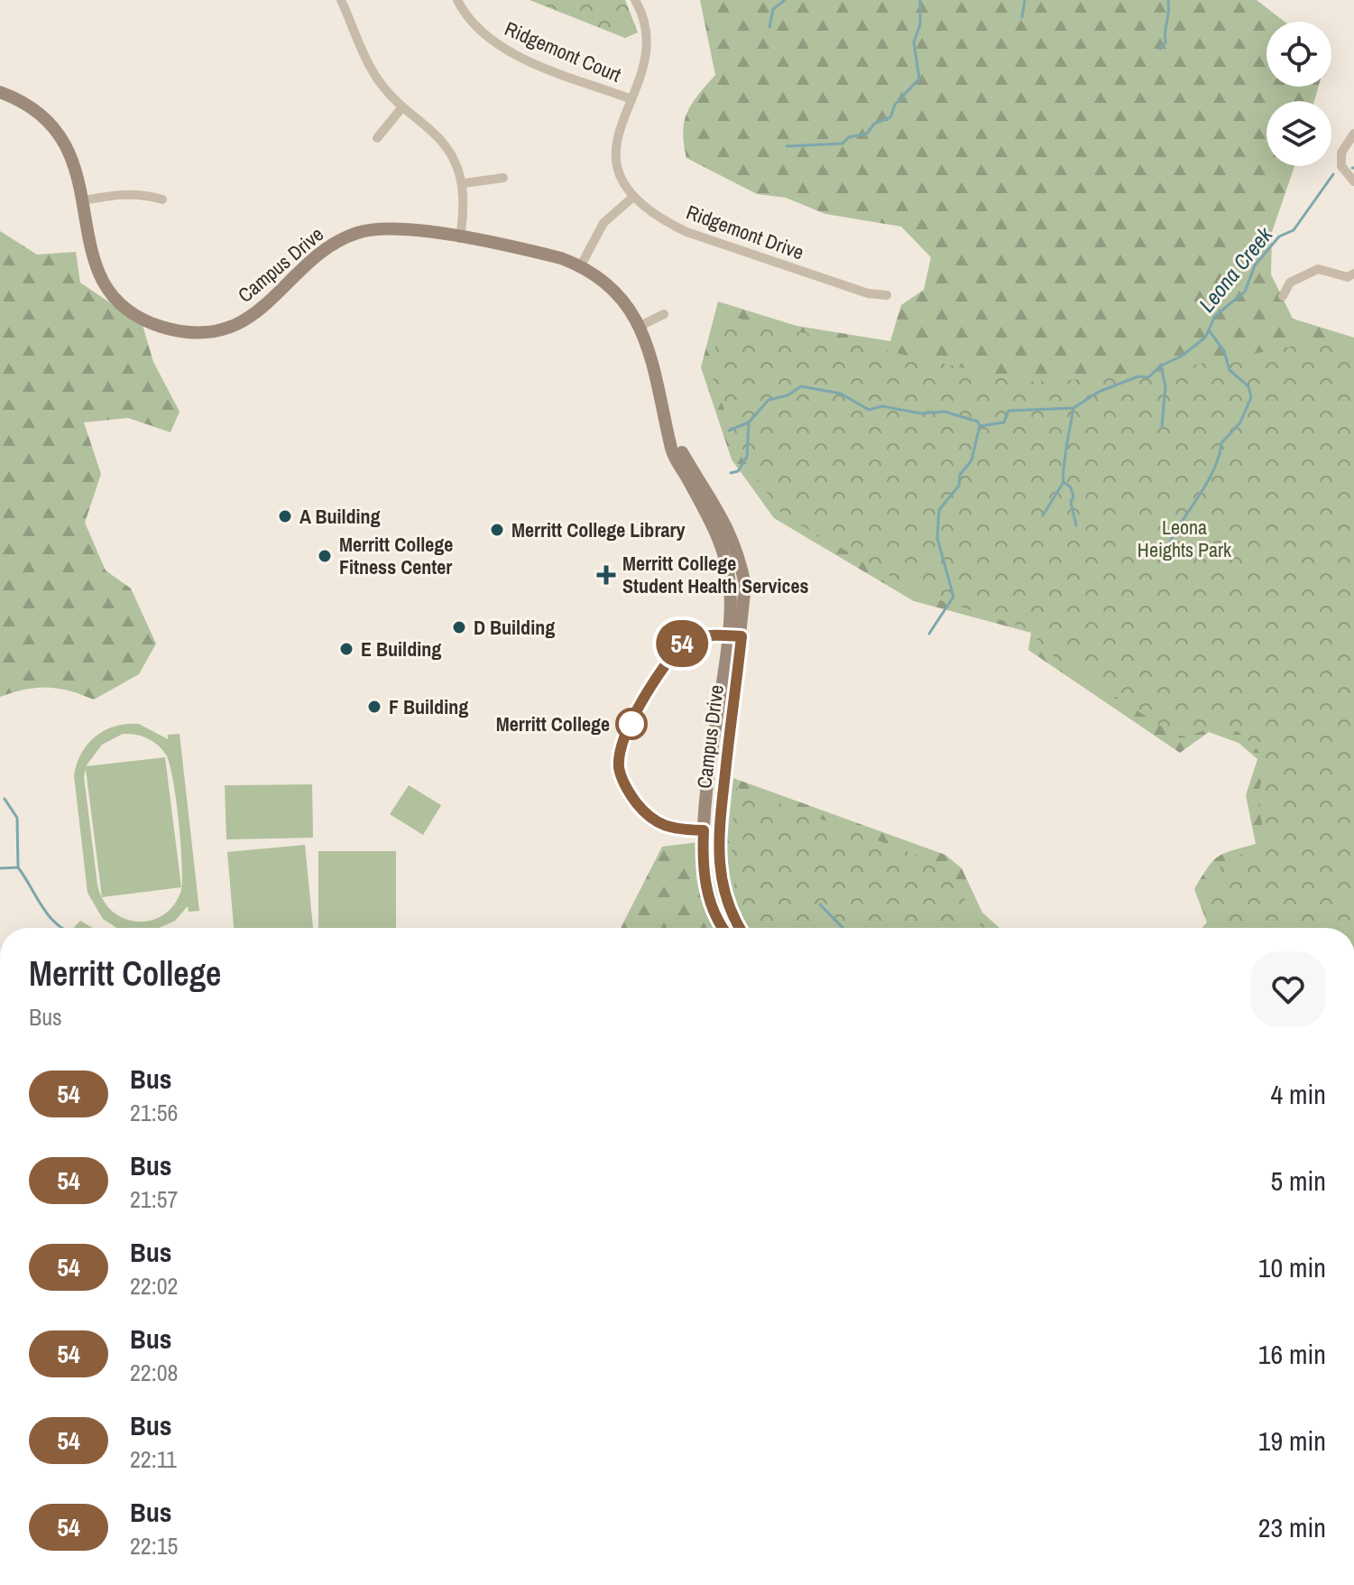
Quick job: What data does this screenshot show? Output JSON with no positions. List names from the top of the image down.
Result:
{
  "streets": {
    "street": ["Ridgemont Court", "Ridgemont Drive", "Campus Drive"]
  },
  "crossings": [
    ["Ridgemont Court", "Ridgemont Drive"]
  ],
  "water": ["Leona Creek"],
  "parks": ["Leona Heights Park"],
  "places": {
    "other": [
      "A Building",
      "Merritt College Library",
      "Merritt College Fitness Center",
      "D Building",
      "E Building",
      "F Building",
      "Merritt College"
    ],
    "health": ["Merritt College Student Health Services"]
  },
  "lines": ["bus line 54"],
  "page": {
    "on_map": "54",
    "heading": ["Merritt College", "Bus"],
    "list": [
      {
        "mark": "54",
        "name": "Bus",
        "note": "21:56",
        "value": "4 min"
      },
      {
        "mark": "54",
        "name": "Bus",
        "note": "21:57",
        "value": "5 min"
      },
      {
        "mark": "54",
        "name": "Bus",
        "note": "22:02",
        "value": "10 min"
      },
      {
        "mark": "54",
        "name": "Bus",
        "note": "22:08",
        "value": "16 min"
      },
      {
        "mark": "54",
        "name": "Bus",
        "note": "22:11",
        "value": "19 min"
      },
      {
        "mark": "54",
        "name": "Bus",
        "note": "22:15",
        "value": "23 min"
      }
    ]
  }
}
